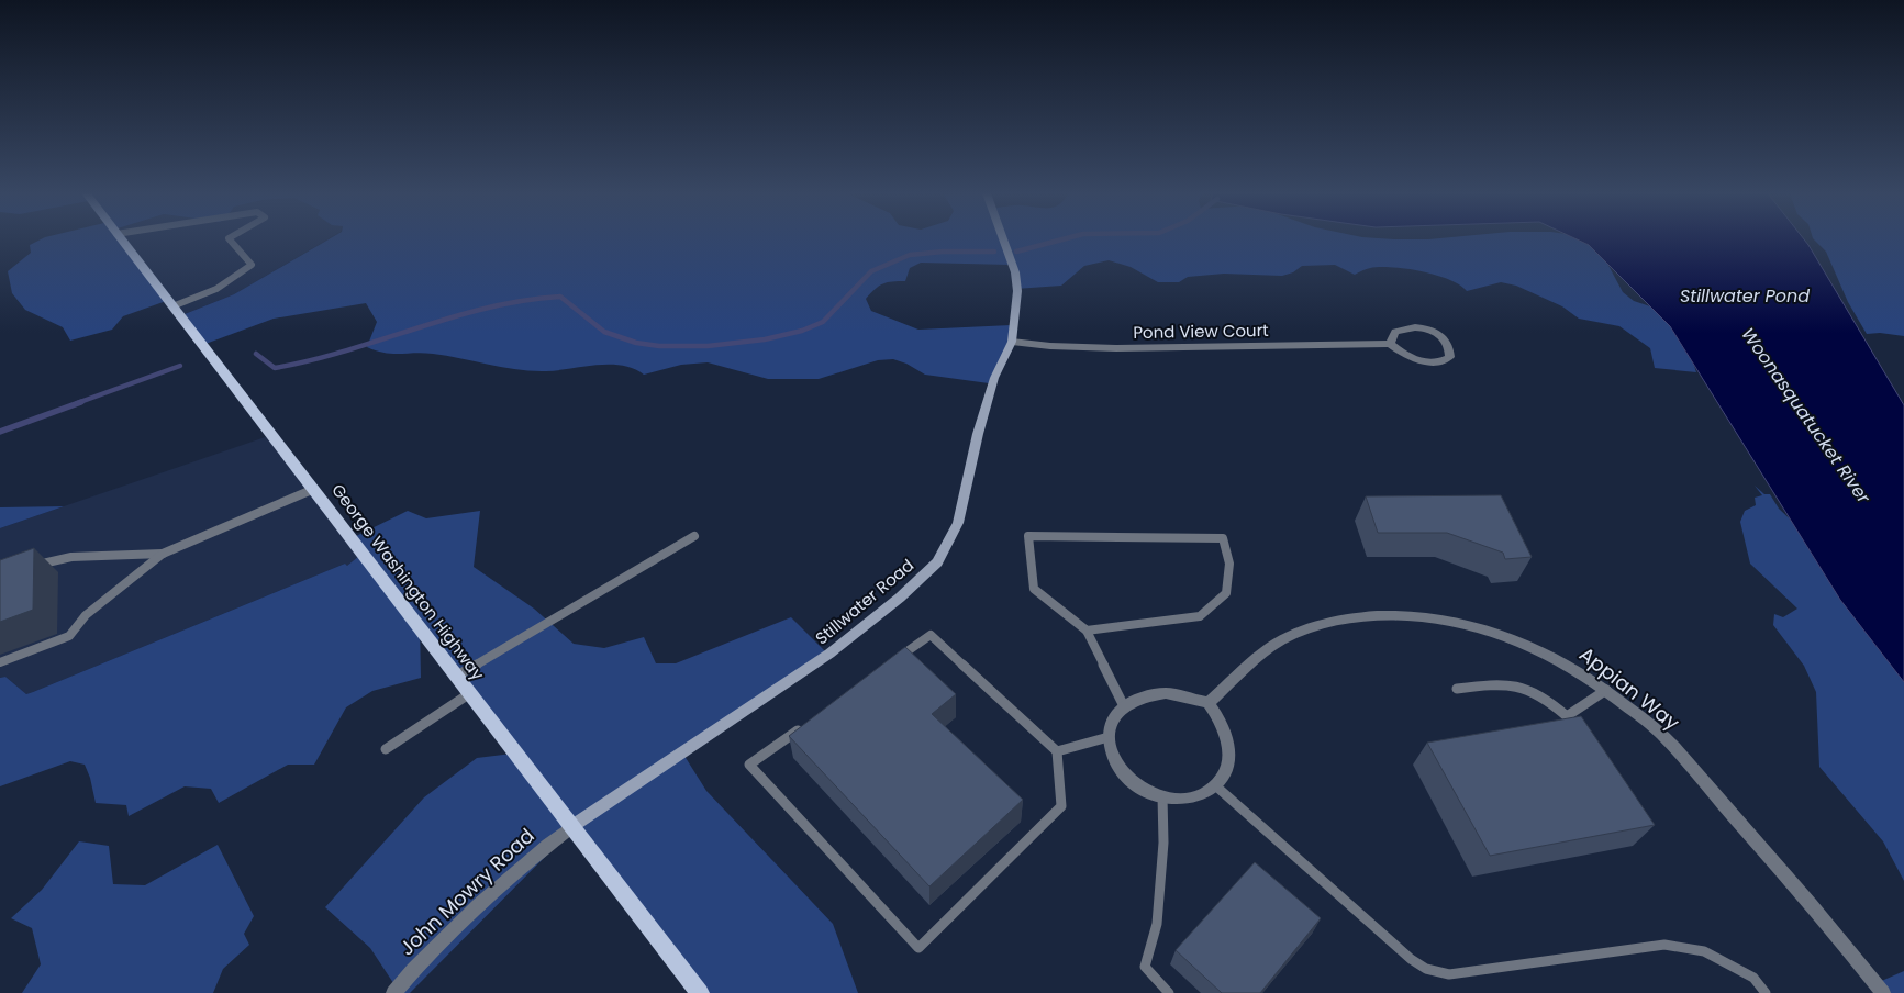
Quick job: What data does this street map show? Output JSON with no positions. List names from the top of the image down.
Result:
{
  "streets": {
    "main road": ["George Washington Highway"],
    "street": [
      "Pond View Court",
      "Stillwater Road",
      "Appian Way",
      "John Mowry Road"
    ]
  },
  "crossings": [
    ["Pond View Court", "Stillwater Road"],
    ["George Washington Highway", "Stillwater Road"],
    ["George Washington Highway", "John Mowry Road"],
    ["Stillwater Road", "John Mowry Road"]
  ],
  "water": ["Stillwater Pond", "Woonasquatucket River"]
}
